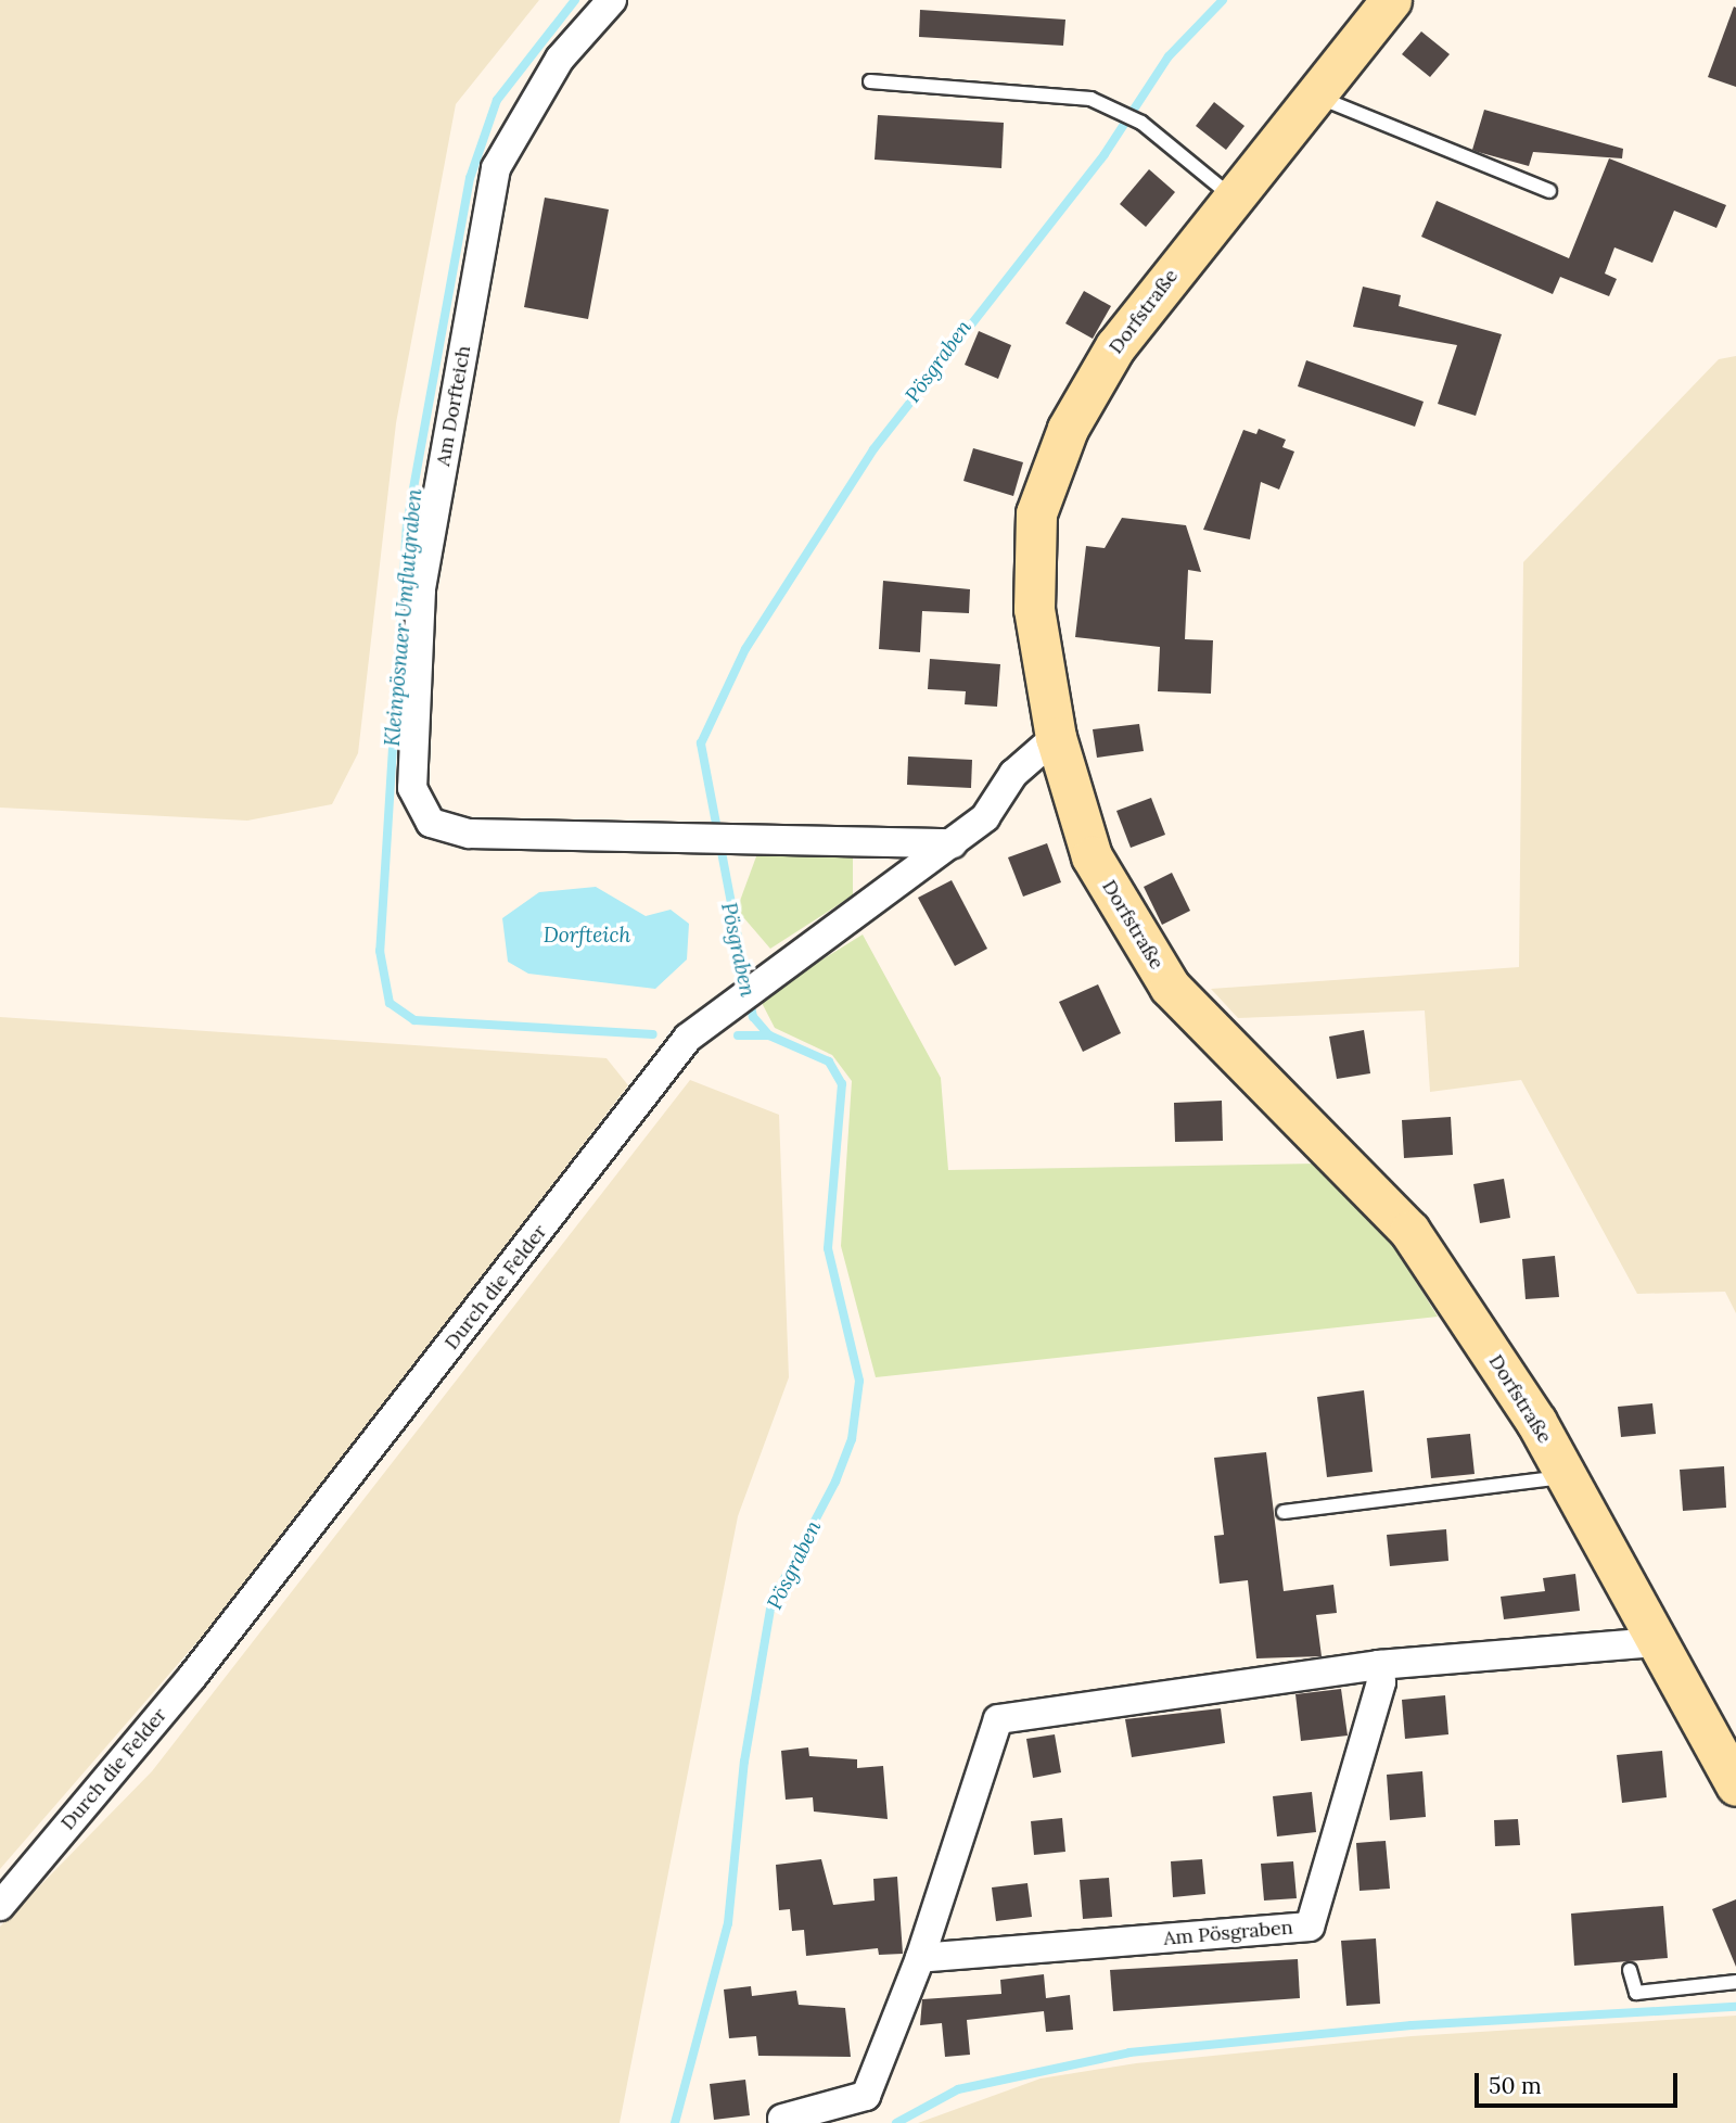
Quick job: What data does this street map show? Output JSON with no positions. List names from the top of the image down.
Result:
{
  "streets": {
    "street": [
      "Dorfstraße",
      "Am Dorfteich",
      "Durch die Felder",
      "Am Pösgraben"
    ]
  },
  "crossings": [
    ["Dorfstraße", "Durch die Felder"],
    ["Am Dorfteich", "Durch die Felder"]
  ],
  "water": ["Pösgraben", "Kleinpösnaer Umflutgraben", "Dorfteich"],
  "scale_bar": "50 m"
}
